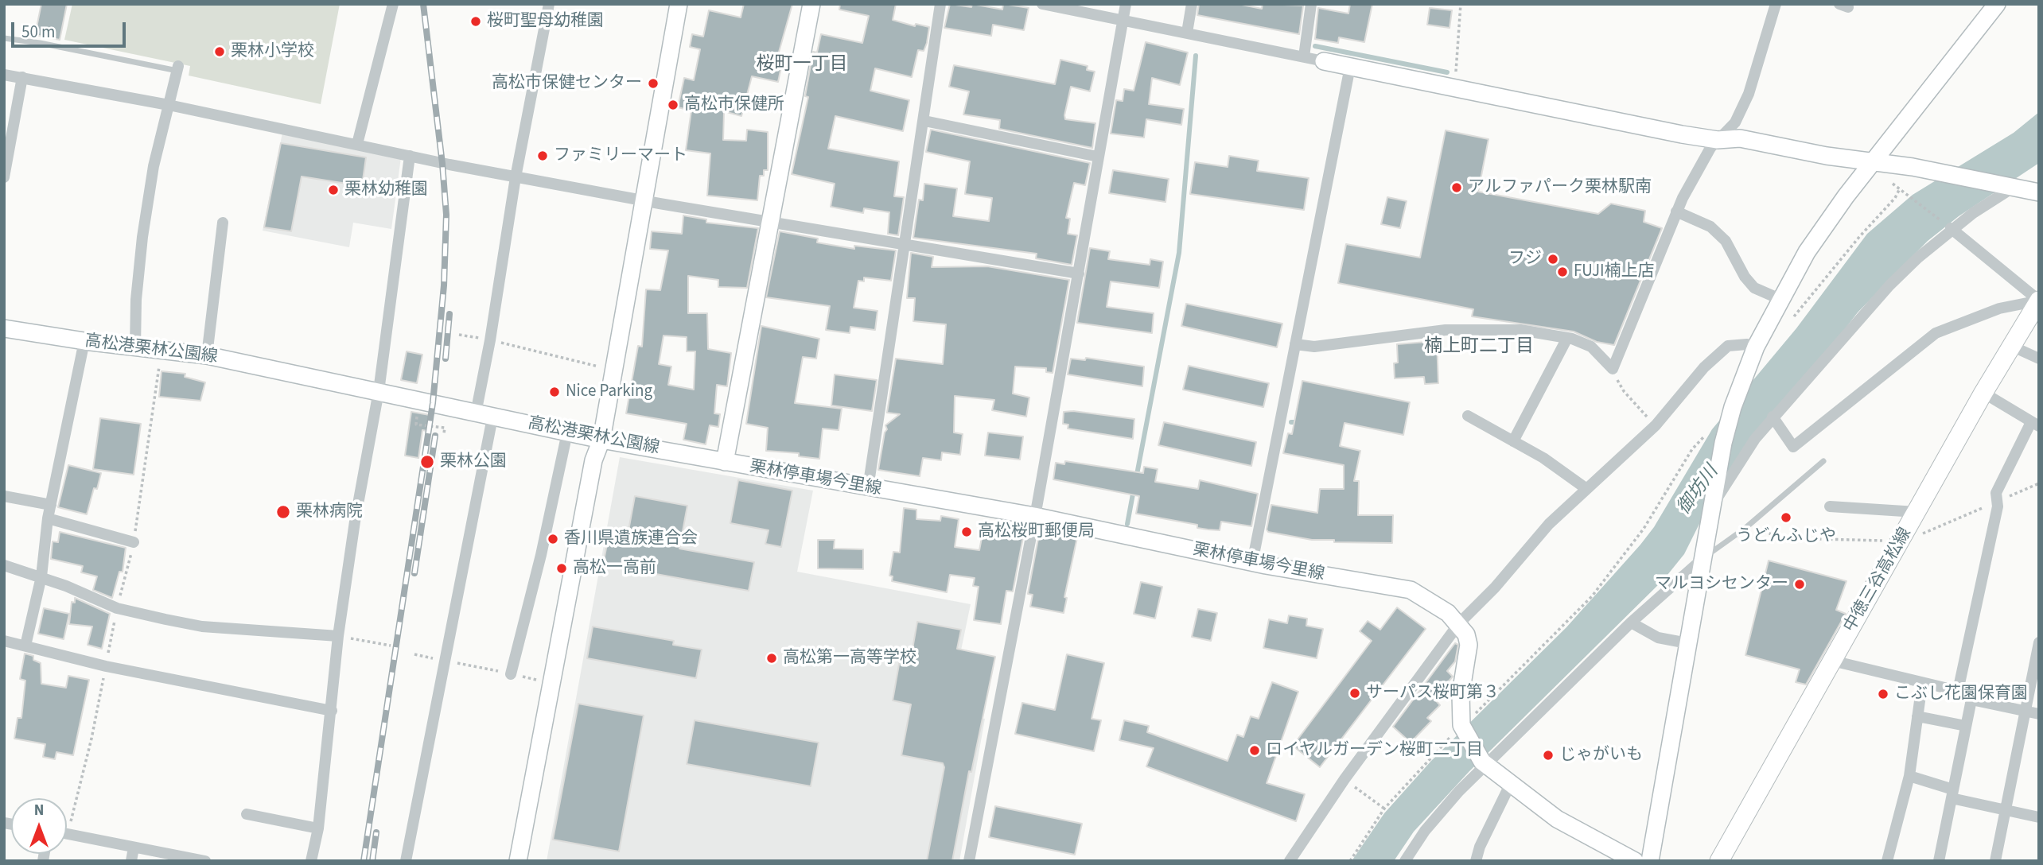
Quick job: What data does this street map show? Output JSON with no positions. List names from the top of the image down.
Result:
{
  "streets": {
    "main road": ["中徳三谷高松線"],
    "street": ["高松港栗林公園線", "栗林停車場今里線"]
  },
  "crossings": [
    ["高松港栗林公園線", "栗林停車場今里線"]
  ],
  "districts": ["桜町一丁目", "楠上町二丁目"],
  "water": ["御坊川"],
  "places": [
    "桜町聖母幼稚園",
    "栗林小学校",
    "高松市保健センター",
    "高松市保健所",
    "ファミリーマート",
    "アルファパーク栗林駅南",
    "栗林幼稚園",
    "フジ",
    "FUJI楠上店",
    "Nice Parking",
    "栗林公園",
    "栗林病院",
    "うどんふじや",
    "高松桜町郵便局",
    "香川県遺族連合会",
    "高松一高前",
    "マルヨシセンター",
    "高松第一高等学校",
    "サーパス桜町第３",
    "こぶし花園保育園",
    "ロイヤルガーデン桜町二丁目",
    "じゃがいも"
  ],
  "scale_bar": "50 m",
  "north": "top"
}
